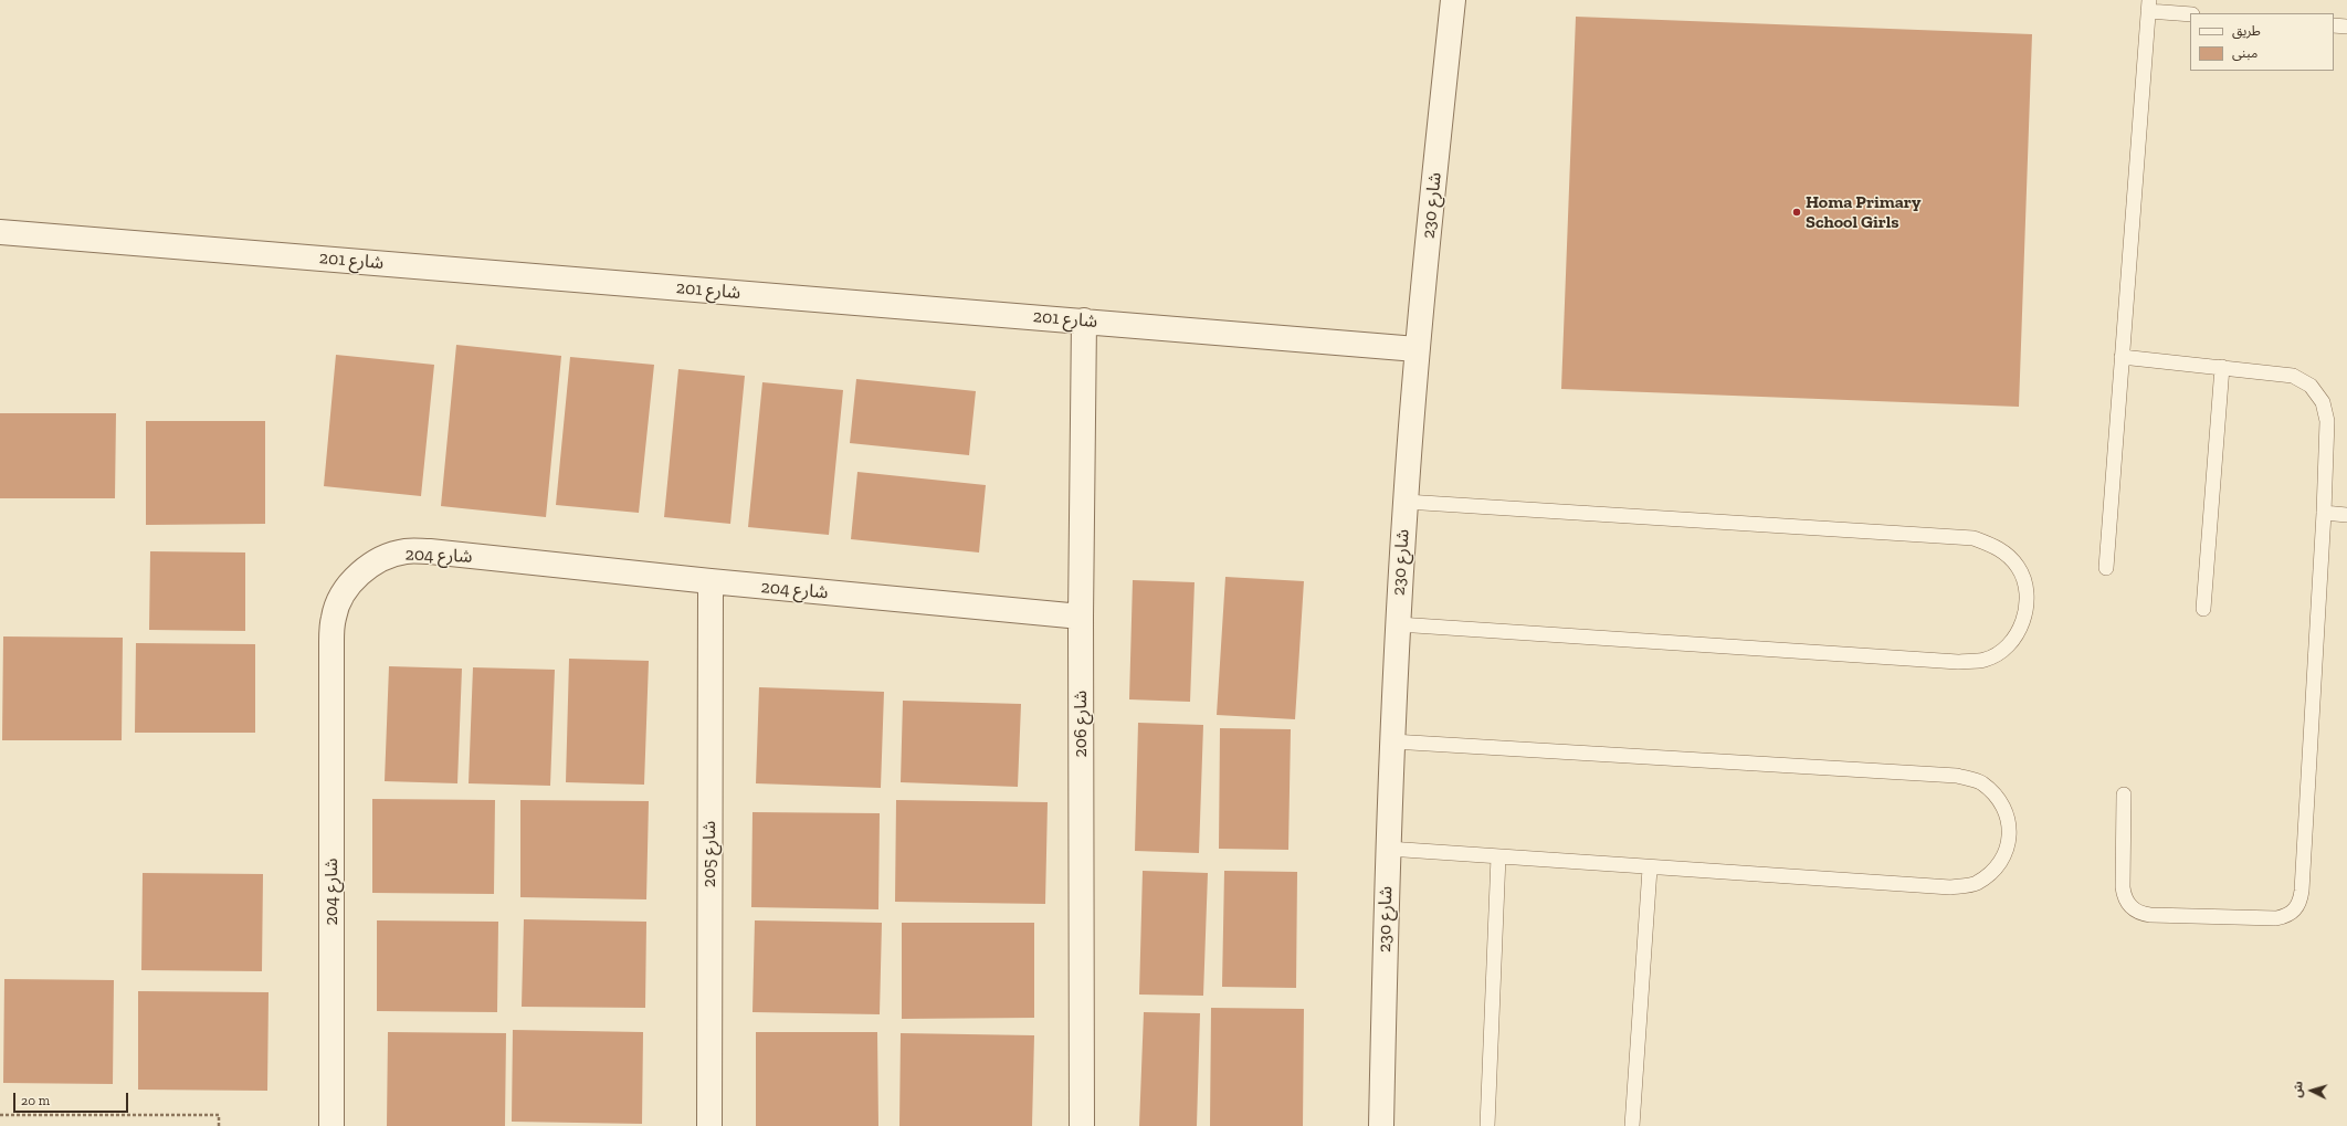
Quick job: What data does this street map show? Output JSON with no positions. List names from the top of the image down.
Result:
{
  "streets": {
    "street": [
      "شارع 230",
      "شارع 201",
      "شارع 204",
      "شارع 206",
      "شارع 205"
    ]
  },
  "crossings": [
    ["شارع 230", "شارع 201"],
    ["شارع 201", "شارع 206"],
    ["شارع 204", "شارع 206"],
    ["شارع 204", "شارع 205"]
  ],
  "places": ["Homa Primary School Girls"],
  "legend": ["طريق", "مبنى"],
  "scale_bar": "20 m",
  "north": "left"
}
